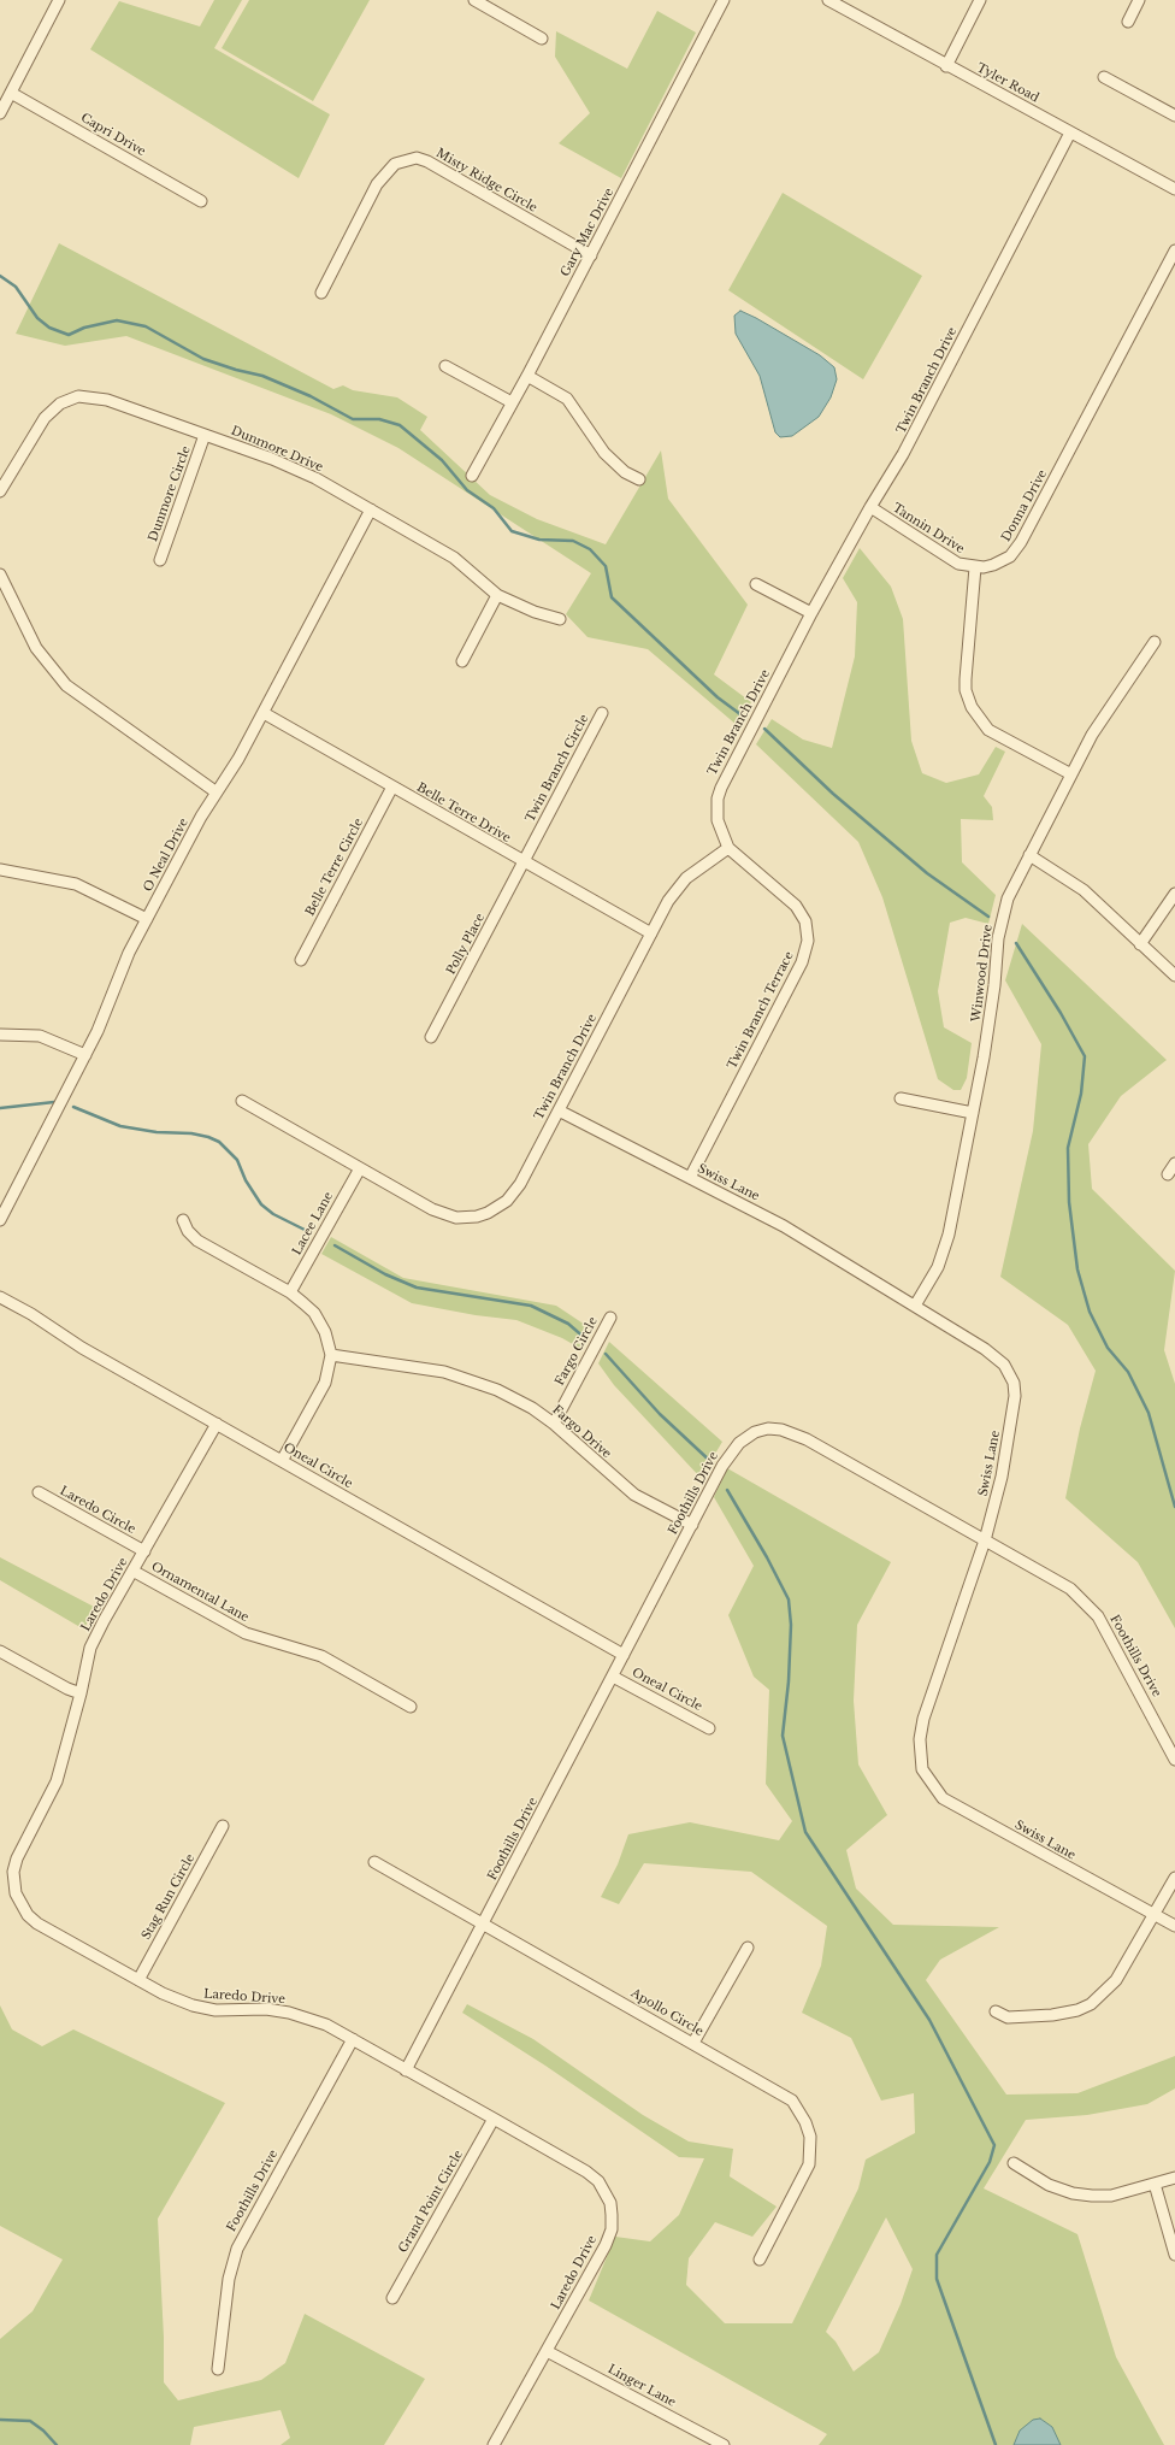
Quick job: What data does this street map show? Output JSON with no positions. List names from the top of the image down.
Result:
{
  "streets": {
    "street": [
      "Tyler Road",
      "Capri Drive",
      "Misty Ridge Circle",
      "Gary Mac Drive",
      "Twin Branch Drive",
      "Dunmore Drive",
      "Dunmore Circle",
      "Donna Drive",
      "Tannin Drive",
      "Twin Branch Circle",
      "Belle Terre Drive",
      "O Neal Drive",
      "Belle Terre Circle",
      "Polly Place",
      "Winwood Drive",
      "Twin Branch Terrace",
      "Swiss Lane",
      "Lacee Lane",
      "Fargo Circle",
      "Fargo Drive",
      "Oneal Circle",
      "Foothills Drive",
      "Laredo Circle",
      "Ornamental Lane",
      "Laredo Drive",
      "Stag Run Circle",
      "Apollo Circle",
      "Grand Point Circle",
      "Linger Lane"
    ]
  },
  "crossings": [
    ["Tyler Road", "Twin Branch Drive"],
    ["Misty Ridge Circle", "Gary Mac Drive"],
    ["Twin Branch Drive", "Tannin Drive"],
    ["Twin Branch Drive", "Belle Terre Drive"],
    ["Twin Branch Drive", "Twin Branch Terrace"],
    ["Twin Branch Drive", "Swiss Lane"],
    ["Twin Branch Drive", "Lacee Lane"],
    ["Dunmore Drive", "Dunmore Circle"],
    ["Dunmore Drive", "O Neal Drive"],
    ["Donna Drive", "Tannin Drive"],
    ["Twin Branch Circle", "Belle Terre Drive"],
    ["Twin Branch Circle", "Polly Place"],
    ["Belle Terre Drive", "O Neal Drive"],
    ["Belle Terre Drive", "Belle Terre Circle"],
    ["Belle Terre Drive", "Polly Place"],
    ["Winwood Drive", "Swiss Lane"],
    ["Twin Branch Terrace", "Swiss Lane"],
    ["Swiss Lane", "Foothills Drive"],
    ["Fargo Circle", "Fargo Drive"],
    ["Fargo Drive", "Foothills Drive"],
    ["Oneal Circle", "Foothills Drive"],
    ["Oneal Circle", "Laredo Drive"],
    ["Foothills Drive", "Laredo Drive"],
    ["Foothills Drive", "Apollo Circle"],
    ["Laredo Circle", "Laredo Drive"],
    ["Ornamental Lane", "Laredo Drive"],
    ["Laredo Drive", "Stag Run Circle"],
    ["Laredo Drive", "Grand Point Circle"],
    ["Laredo Drive", "Linger Lane"]
  ]
}
